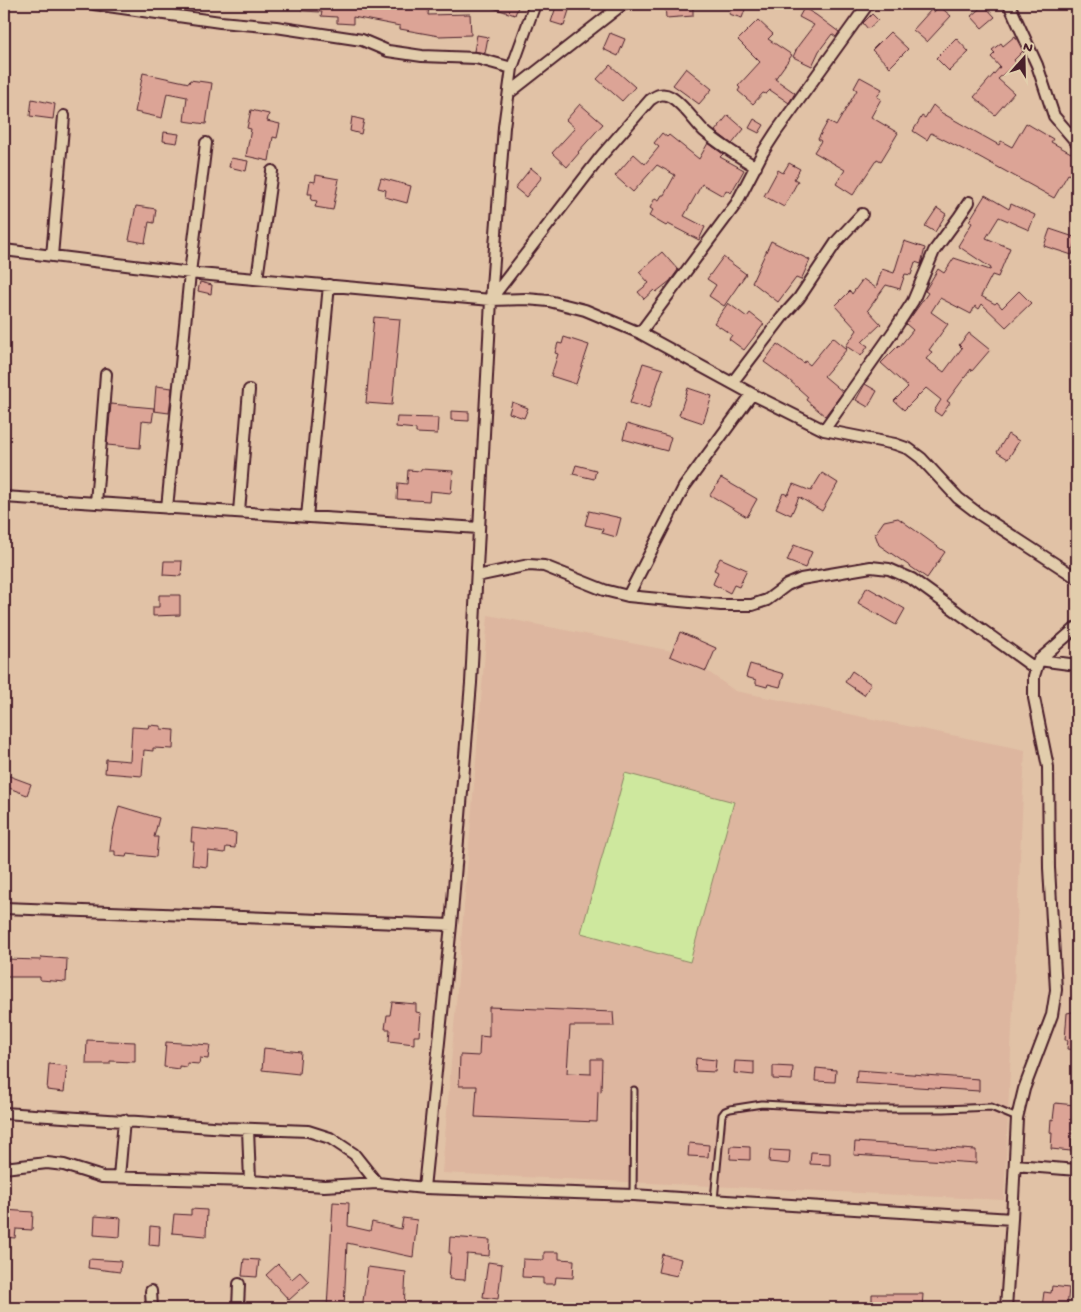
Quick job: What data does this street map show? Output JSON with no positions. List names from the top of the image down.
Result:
{
  "north": "top"
}
